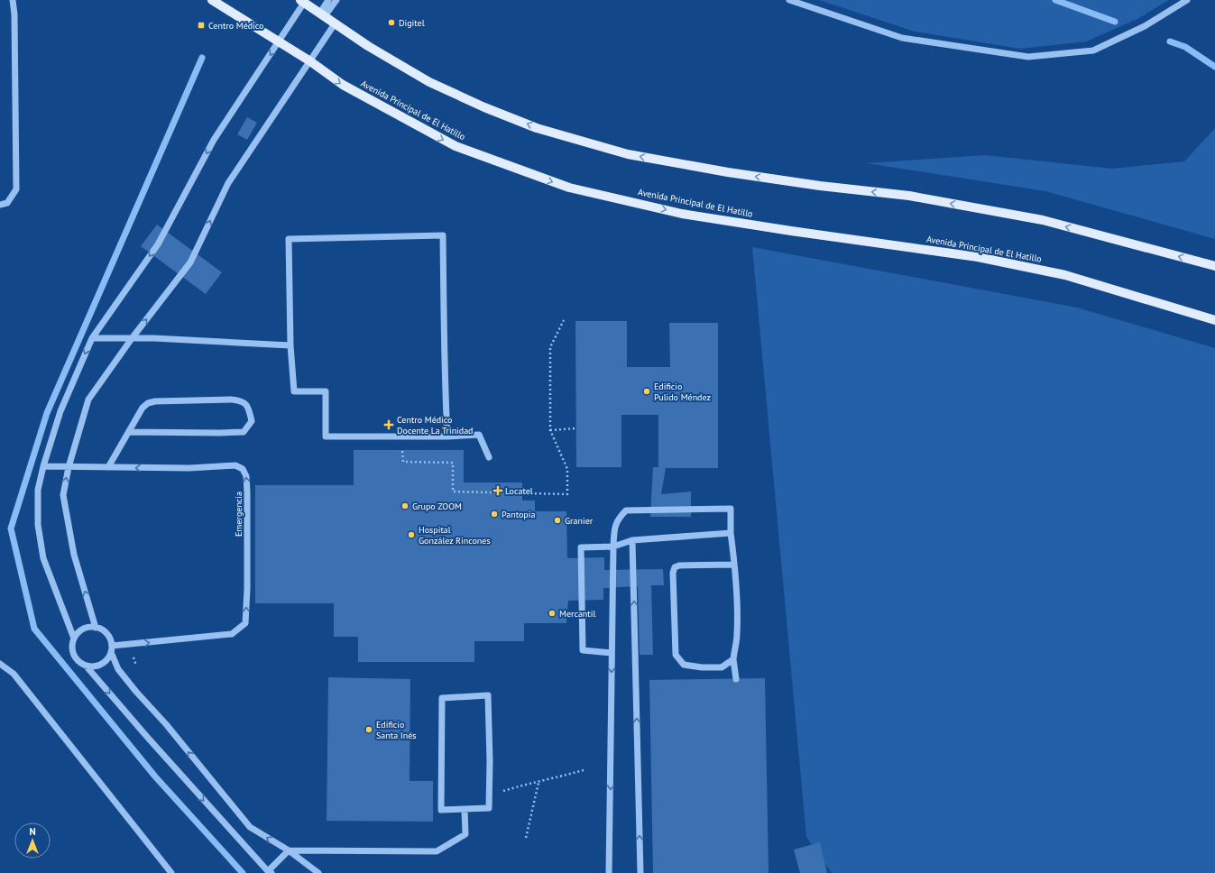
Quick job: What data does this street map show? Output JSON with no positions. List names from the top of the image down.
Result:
{
  "streets": {
    "main road": ["Avenida Principal de El Hatillo"],
    "street": ["Emergencia"]
  },
  "places": {
    "other": [
      "Digitel",
      "Edificio Pulido Méndez",
      "Grupo ZOOM",
      "Pantopia",
      "Granier",
      "Hospital González Rincones",
      "Mercantil",
      "Edificio Santa Inés"
    ],
    "transit": ["Centro Médico"],
    "health": ["Centro Médico Docente La Trinidad", "Locatel"]
  },
  "north": "top"
}
